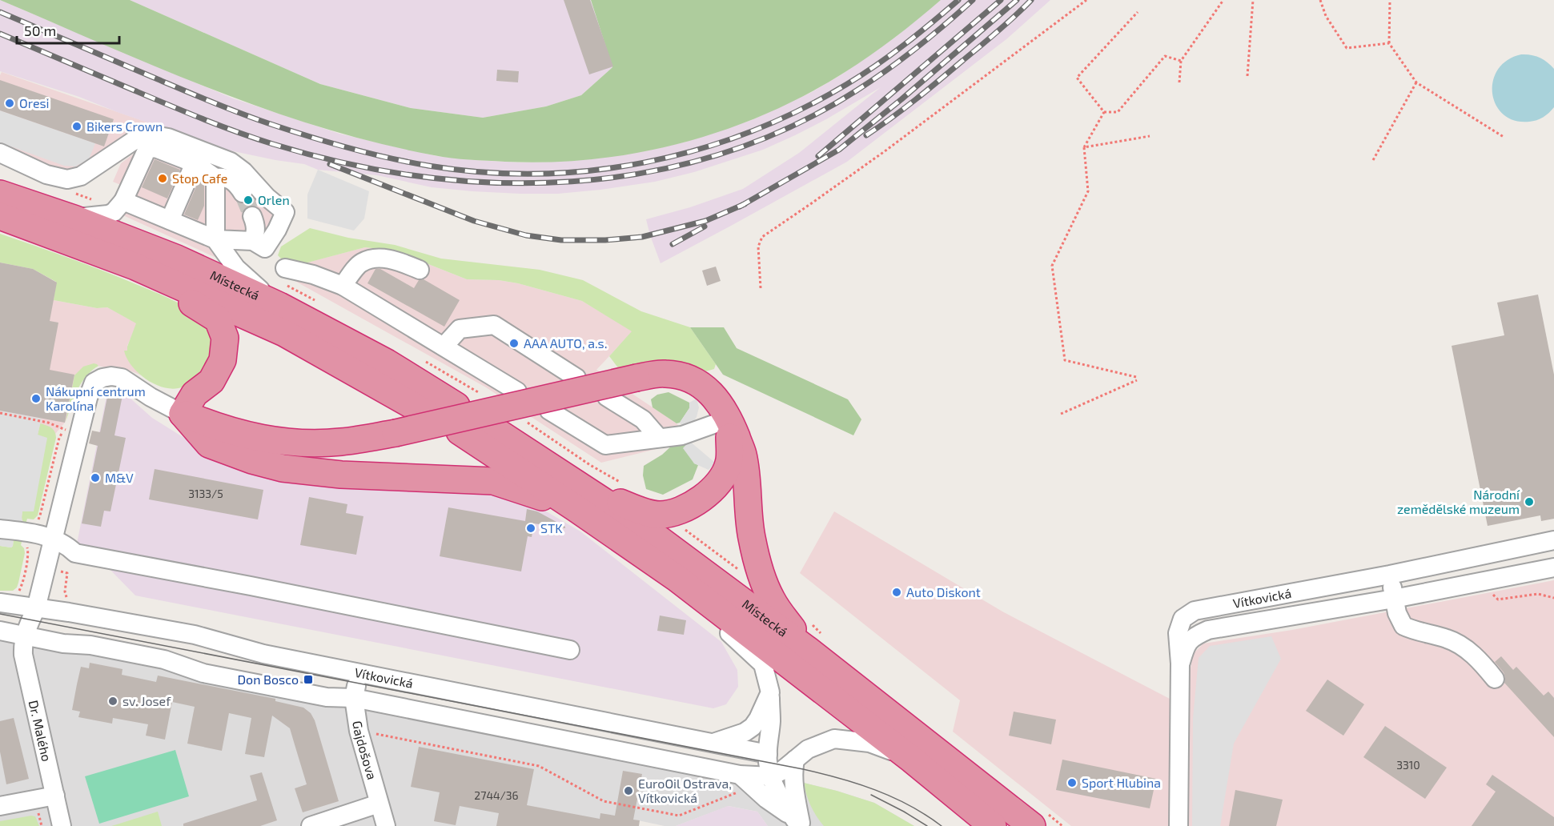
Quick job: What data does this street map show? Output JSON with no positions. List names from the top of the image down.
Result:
{
  "streets": {
    "highway": ["Místecká"],
    "street": ["Vítkovická", "Dr. Malého", "Gajdošova"]
  },
  "crossings": [
    ["Vítkovická", "Dr. Malého"],
    ["Vítkovická", "Gajdošova"]
  ],
  "places": {
    "other": [
      "Oresi",
      "Bikers Crown",
      "Stop Cafe",
      "Orlen",
      "AAA AUTO, a.s.",
      "Nákupní centrum Karolína",
      "M&V",
      "Národní zemědělské muzeum",
      "STK",
      "Auto Diskont",
      "sv. Josef",
      "Sport Hlubina",
      "EuroOil Ostrava, Vítkovická"
    ],
    "transit": ["Don Bosco"]
  },
  "house_numbers": ["3133/5", "3310", "2744/36"],
  "scale_bar": "50 m"
}
